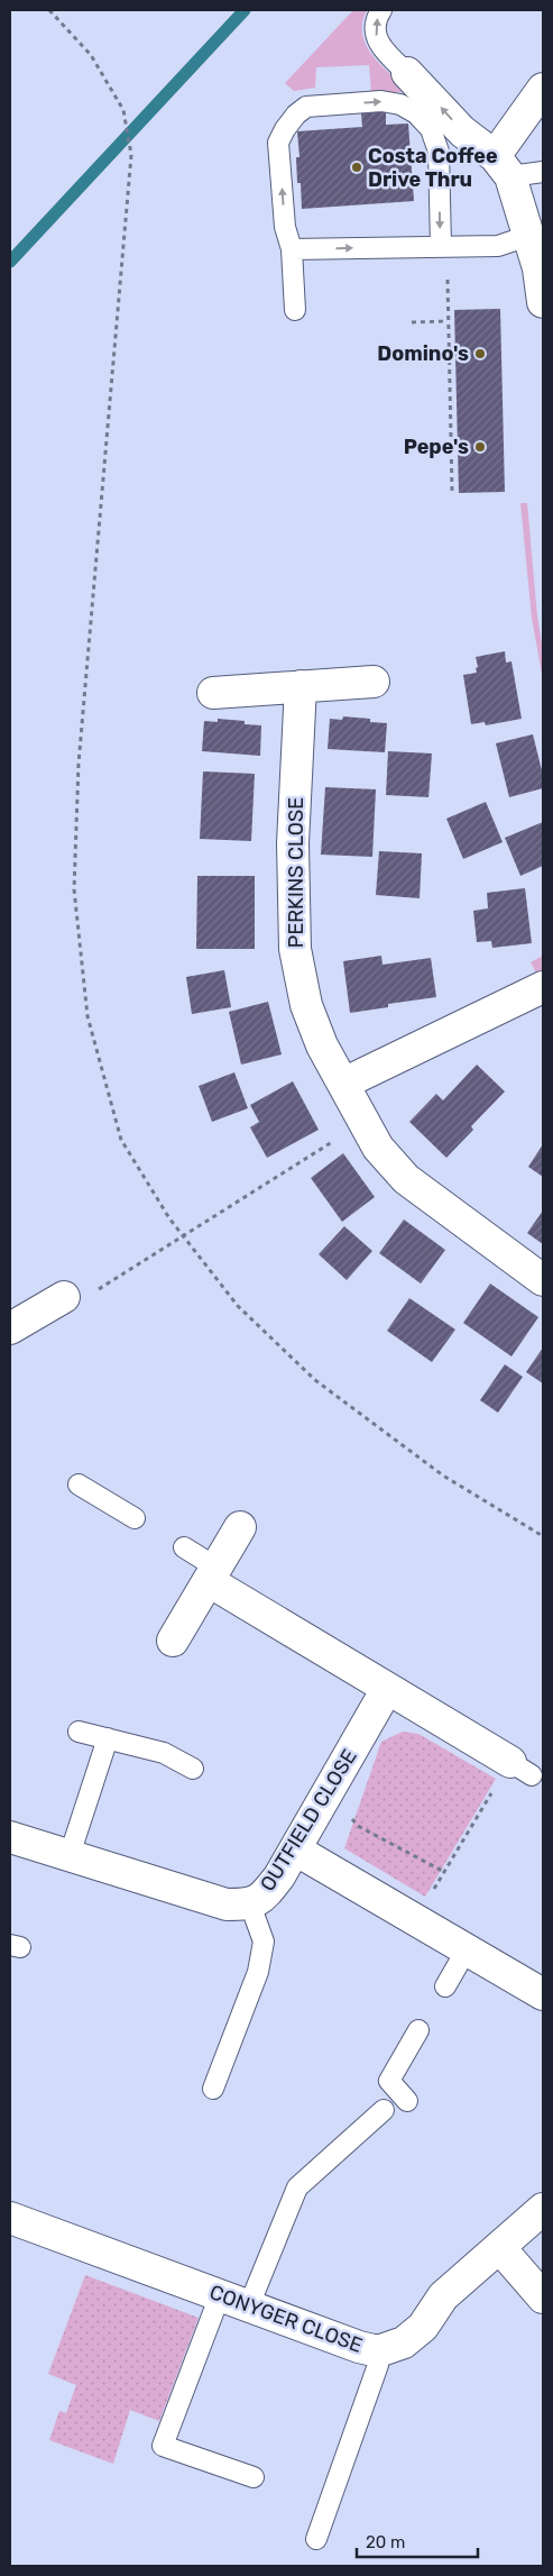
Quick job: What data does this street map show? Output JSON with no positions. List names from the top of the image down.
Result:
{
  "streets": {
    "street": ["PERKINS CLOSE", "OUTFIELD CLOSE", "CONYGER CLOSE"]
  },
  "places": ["Costa Coffee Drive Thru", "Domino's", "Pepe's"],
  "scale_bar": "20 m"
}
